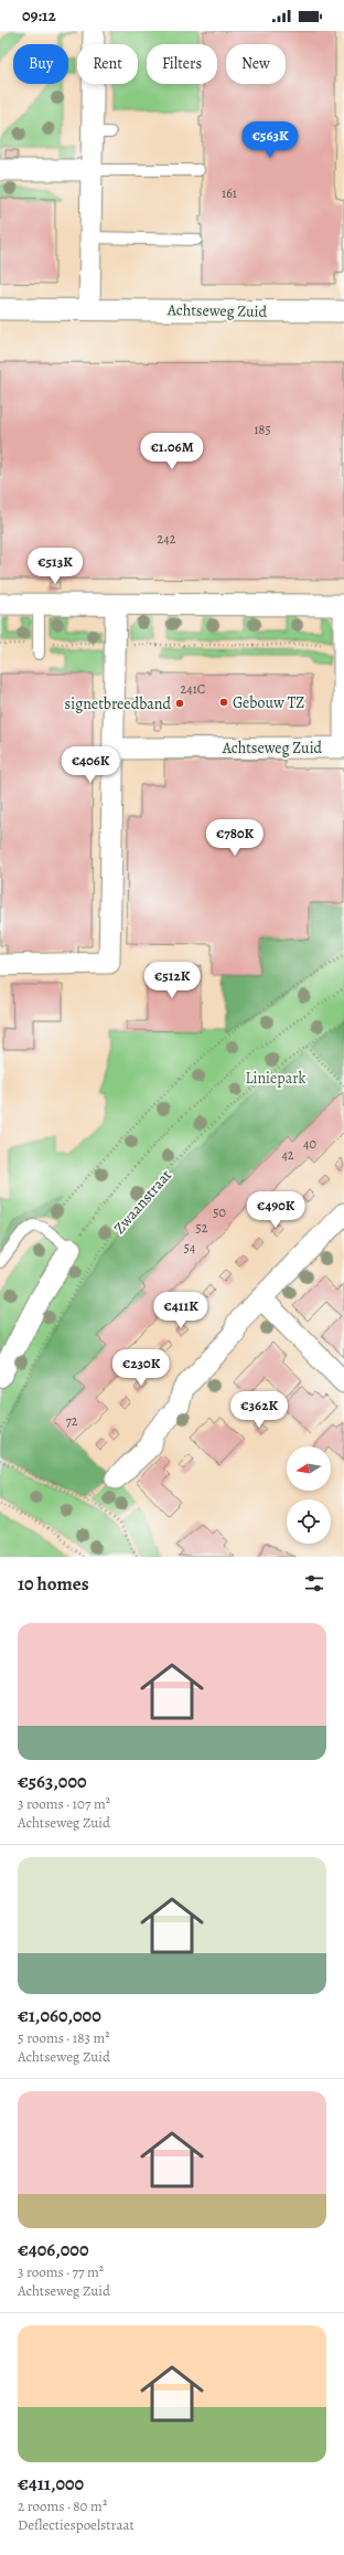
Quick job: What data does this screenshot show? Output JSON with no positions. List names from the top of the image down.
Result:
{
  "streets": {
    "street": ["Achtseweg Zuid"],
    "path": ["Zwaanstraat"]
  },
  "parks": ["Liniepark"],
  "places": ["Gebouw TZ", "signetbreedband"],
  "house_numbers": [
    "161",
    "185",
    "242",
    "241C",
    "40",
    "42",
    "50",
    "52",
    "54",
    "72"
  ],
  "north": "left",
  "page": {
    "status": "09:12",
    "chip": [
      "Buy",
      "Rent",
      "Filters",
      "New"
    ],
    "price": [
      "€563K",
      "€1.06M",
      "€513K",
      "€406K",
      "€780K",
      "€512K",
      "€490K",
      "€411K",
      "€230K",
      "€362K"
    ],
    "heading": "10 homes",
    "list": [
      {
        "name": "€563,000",
        "note": "3 rooms · 107 m² · Achtseweg Zuid"
      },
      {
        "name": "€1,060,000",
        "note": "5 rooms · 183 m² · Achtseweg Zuid"
      },
      {
        "name": "€406,000",
        "note": "3 rooms · 77 m² · Achtseweg Zuid"
      },
      {
        "name": "€411,000",
        "note": "2 rooms · 80 m² · Deflectiespoelstraat"
      }
    ]
  }
}
